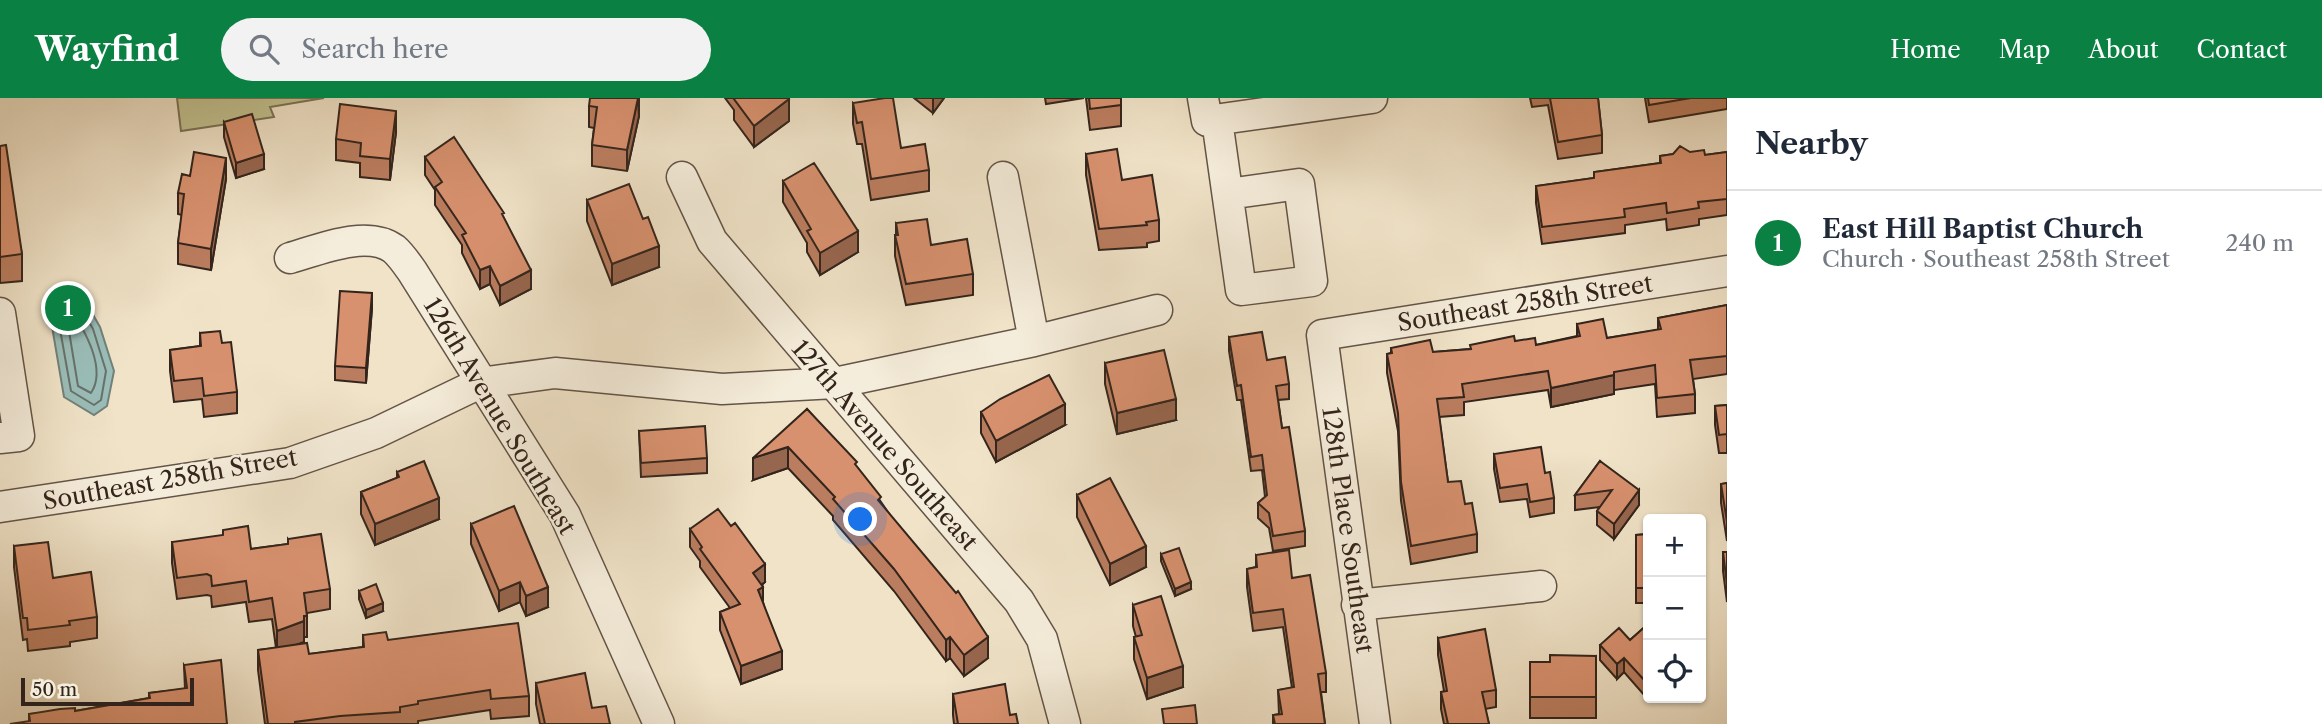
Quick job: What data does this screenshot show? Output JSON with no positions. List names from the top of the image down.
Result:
{
  "streets": {
    "street": [
      "Southeast 258th Street",
      "126th Avenue Southeast",
      "127th Avenue Southeast",
      "128th Place Southeast"
    ]
  },
  "crossings": [
    ["Southeast 258th Street", "126th Avenue Southeast"],
    ["Southeast 258th Street", "127th Avenue Southeast"],
    ["Southeast 258th Street", "128th Place Southeast"]
  ],
  "scale_bar": "50 m",
  "page": {
    "header": "Wayfind",
    "search": "Search here",
    "nav": [
      "Home",
      "Map",
      "About",
      "Contact"
    ],
    "heading": "Nearby",
    "list": [
      {
        "mark": "1",
        "name": "East Hill Baptist Church",
        "note": "Church · Southeast 258th Street",
        "value": "240 m"
      }
    ],
    "pins": "1",
    "map_buttons": ["+", "−"],
    "scale": "50 m"
  }
}
